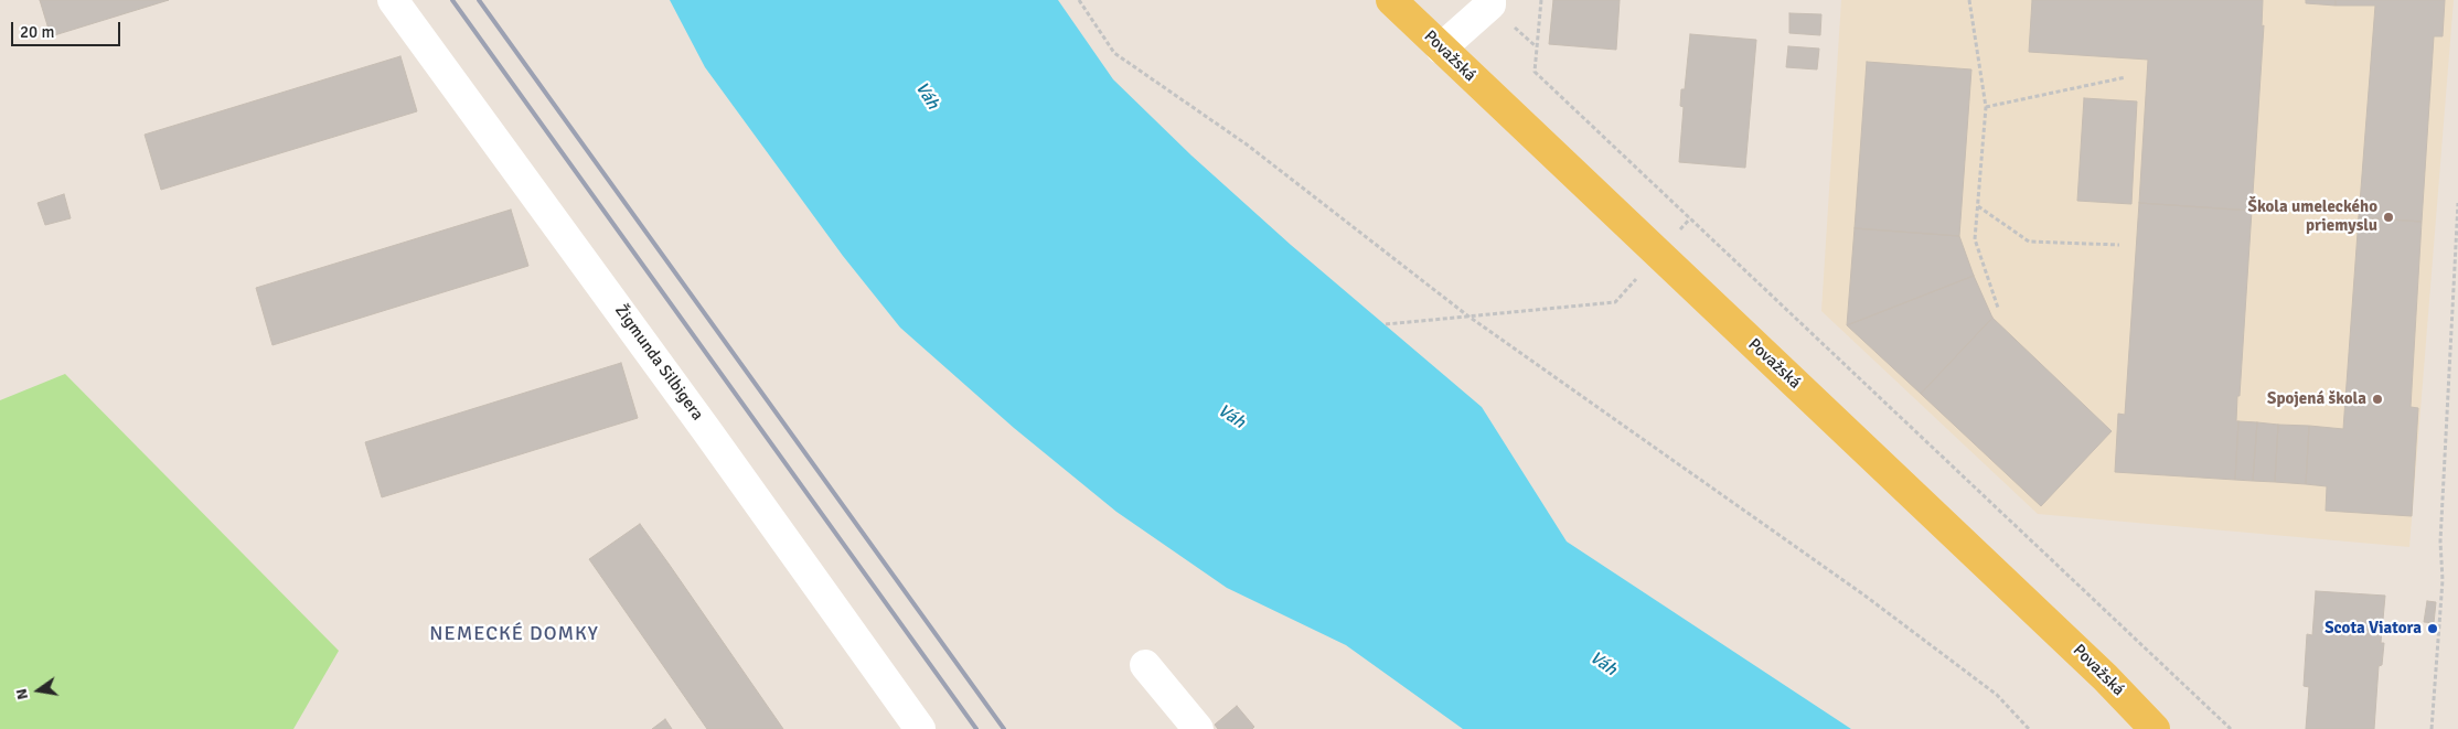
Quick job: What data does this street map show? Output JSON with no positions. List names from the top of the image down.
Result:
{
  "streets": {
    "main road": ["Považská"],
    "street": ["Žigmunda Silbigera"]
  },
  "districts": ["NEMECKÉ DOMKY"],
  "water": ["Váh"],
  "places": ["Škola umeleckého priemyslu", "Spojená škola", "Scota Viatora"],
  "scale_bar": "20 m",
  "north": "left"
}
